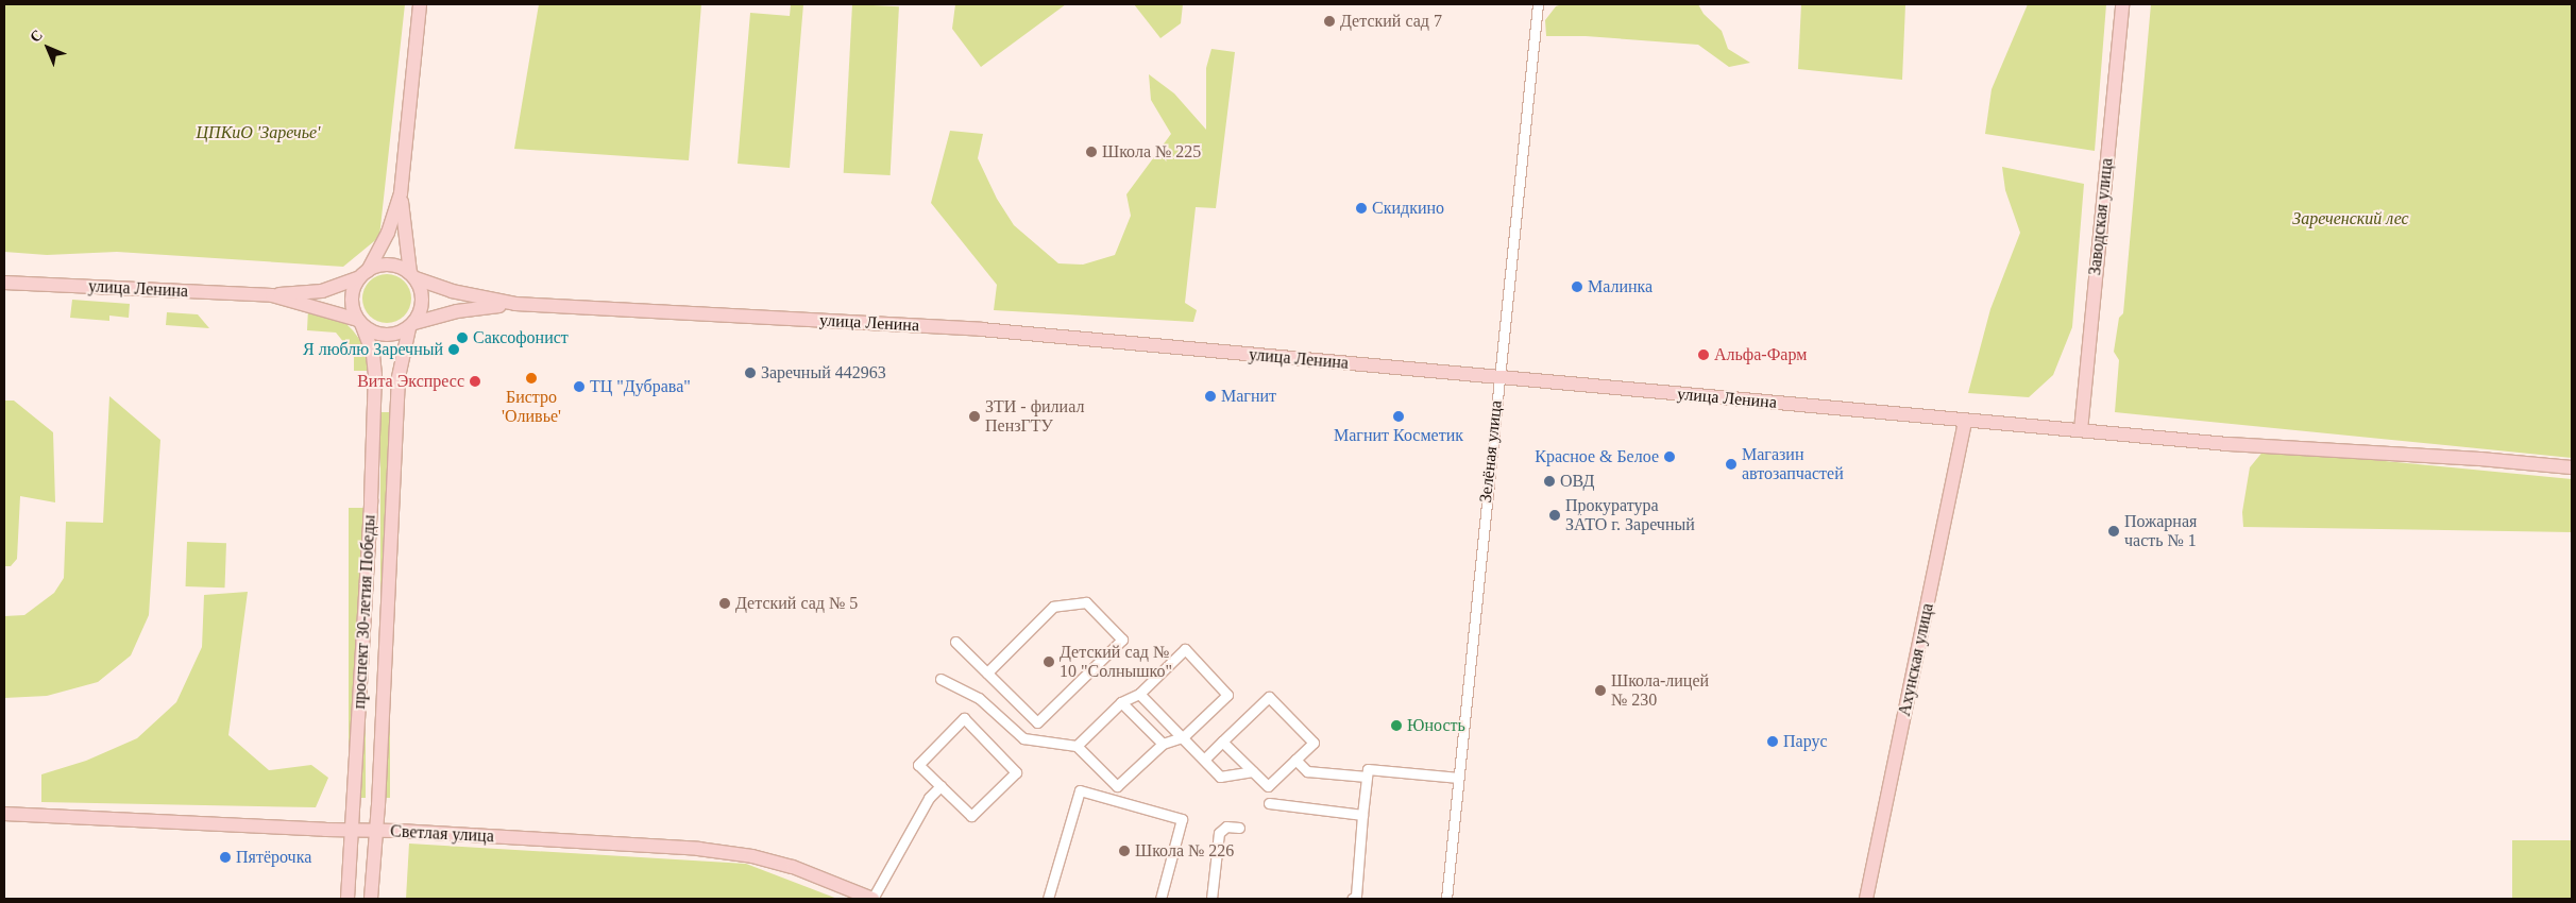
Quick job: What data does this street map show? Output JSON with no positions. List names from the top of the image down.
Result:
{
  "streets": {
    "main road": [
      "Заводская улица",
      "улица Ленина",
      "проспект 30-летия Победы",
      "Ахунская улица",
      "Светлая улица"
    ],
    "street": ["Зелёная улица"]
  },
  "crossings": [
    ["Заводская улица", "улица Ленина"],
    ["улица Ленина", "Зелёная улица"],
    ["улица Ленина", "проспект 30-летия Победы"],
    ["улица Ленина", "Ахунская улица"],
    ["проспект 30-летия Победы", "Светлая улица"]
  ],
  "parks": ["ЦПКиО 'Заречье'", "Зареченский лес"],
  "places": [
    "Детский сад 7",
    "Школа № 225",
    "Скидкино",
    "Малинка",
    "Саксофонист",
    "Я люблю Заречный",
    "Альфа-Фарм",
    "Заречный 442963",
    "Бистро 'Оливье'",
    "Вита Экспресс",
    "ТЦ \"Дубрава\"",
    "Магнит",
    "ЗТИ - филиал ПензГТУ",
    "Магнит Косметик",
    "Красное & Белое",
    "Магазин автозапчастей",
    "ОВД",
    "Прокуратура ЗАТО г. Заречный",
    "Пожарная часть № 1",
    "Детский сад № 5",
    "Детский сад № 10 \"Солнышко\"",
    "Школа-лицей № 230",
    "Юность",
    "Парус",
    "Школа № 226",
    "Пятёрочка"
  ],
  "north": "top left"
}
